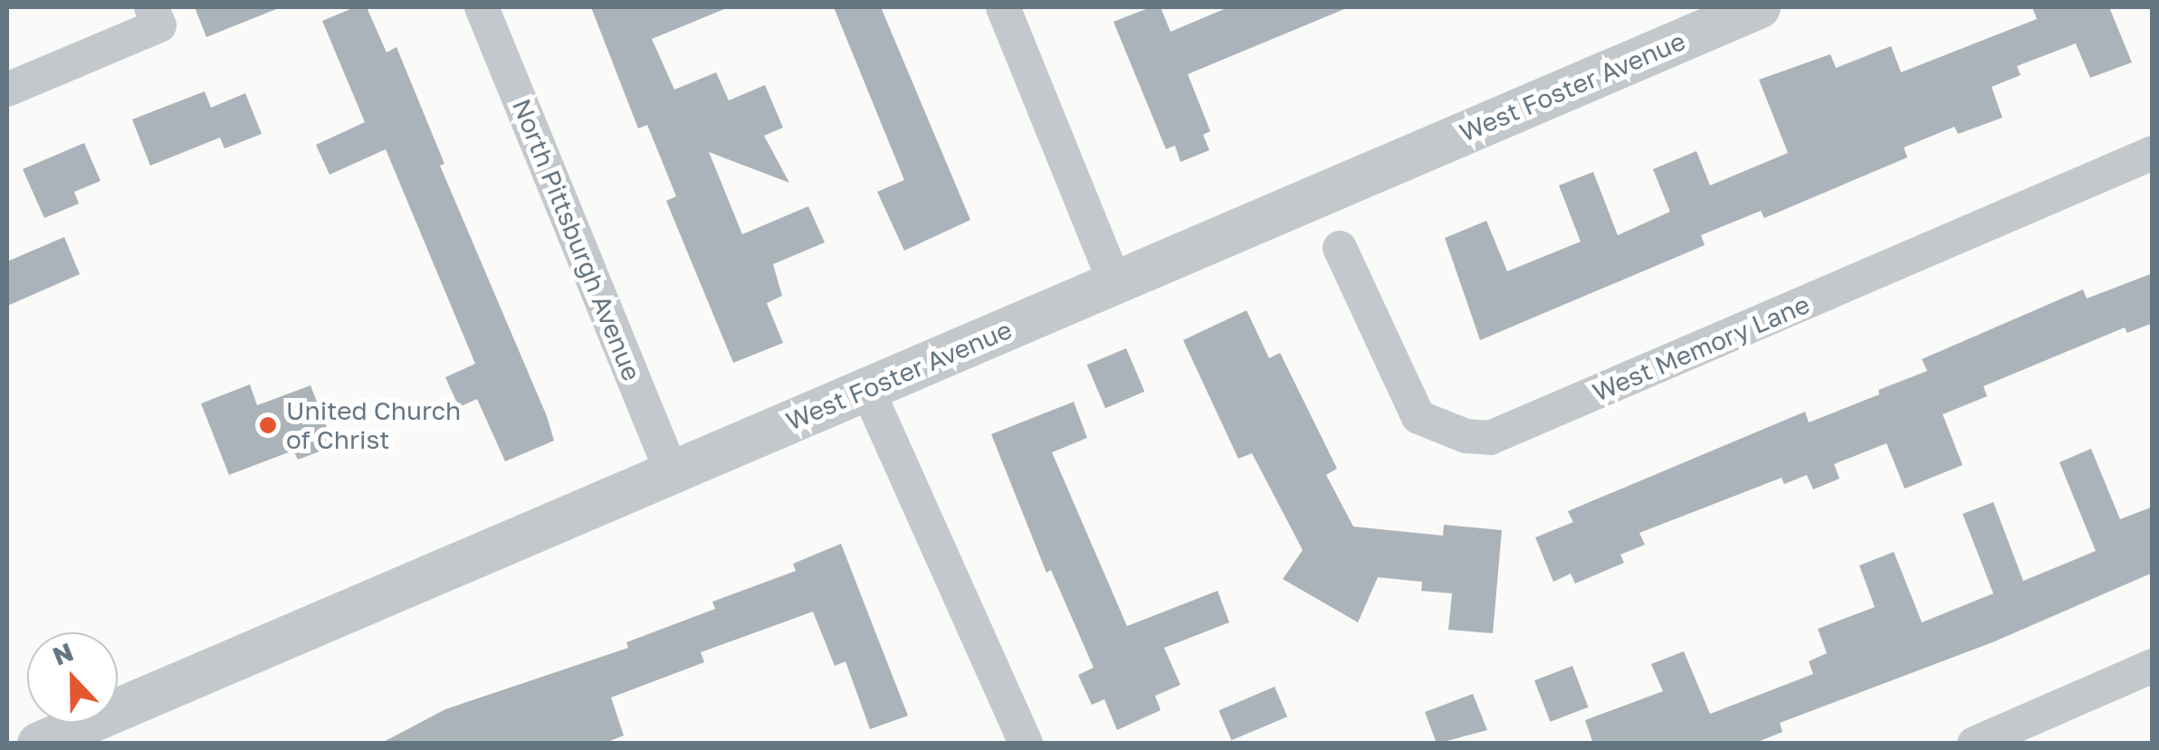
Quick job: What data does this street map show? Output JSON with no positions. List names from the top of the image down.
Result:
{
  "streets": {
    "street": ["West Foster Avenue", "North Pittsburgh Avenue", "West Memory Lane"]
  },
  "crossings": [
    ["West Foster Avenue", "North Pittsburgh Avenue"]
  ],
  "places": ["United Church of Christ"],
  "north": "top"
}
